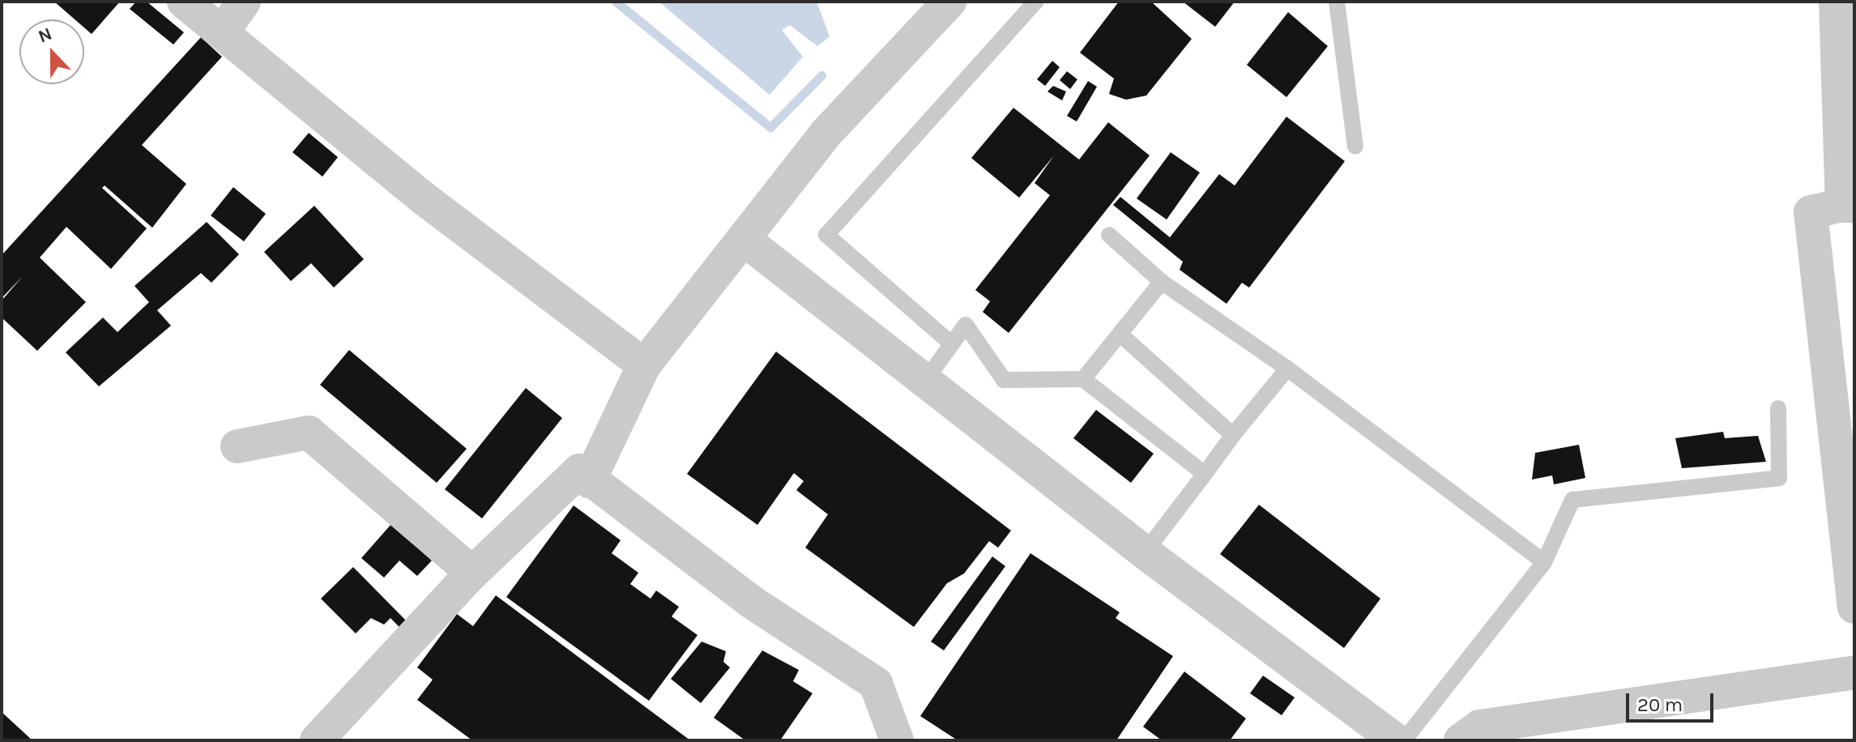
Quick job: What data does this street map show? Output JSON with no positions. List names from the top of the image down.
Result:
{
  "scale_bar": "20 m",
  "north": "top"
}
